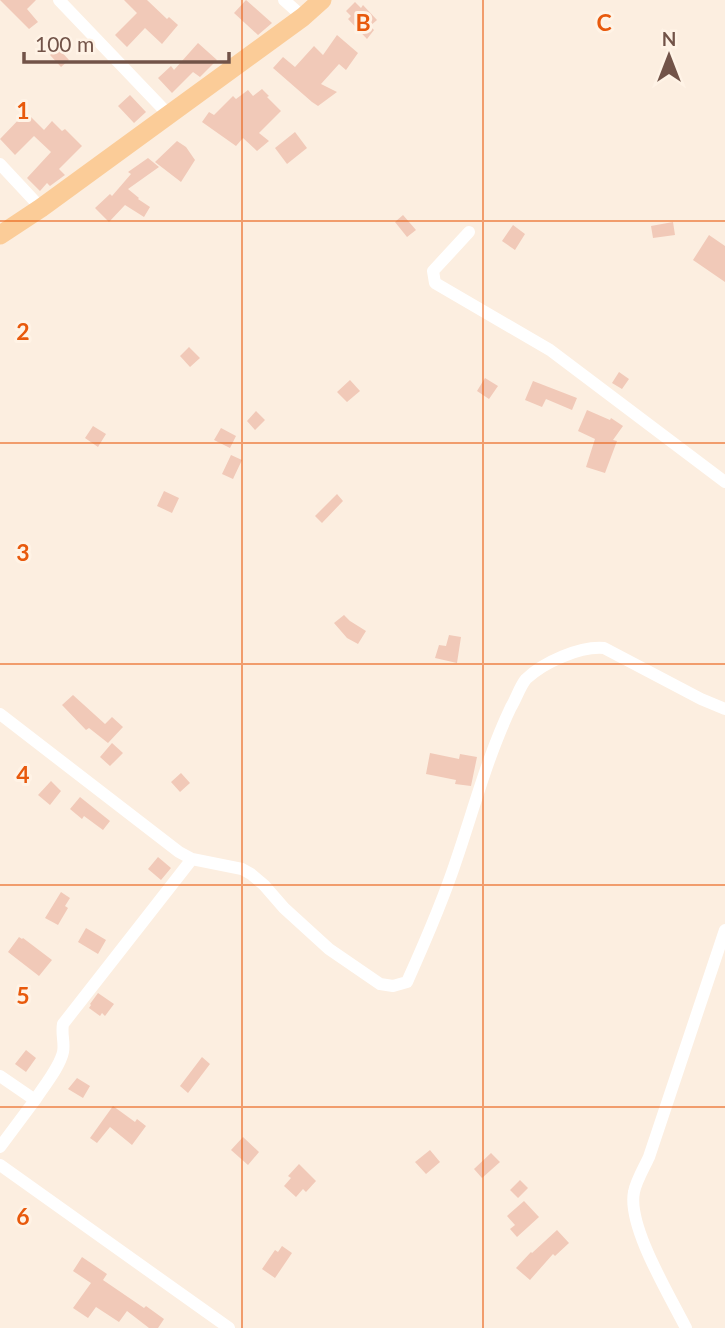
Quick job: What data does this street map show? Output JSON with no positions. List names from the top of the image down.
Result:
{
  "scale_bar": "100 m",
  "north": "top",
  "grid": {
    "columns": ["B", "C"],
    "rows": [
      "1",
      "2",
      "3",
      "4",
      "5",
      "6"
    ]
  }
}
